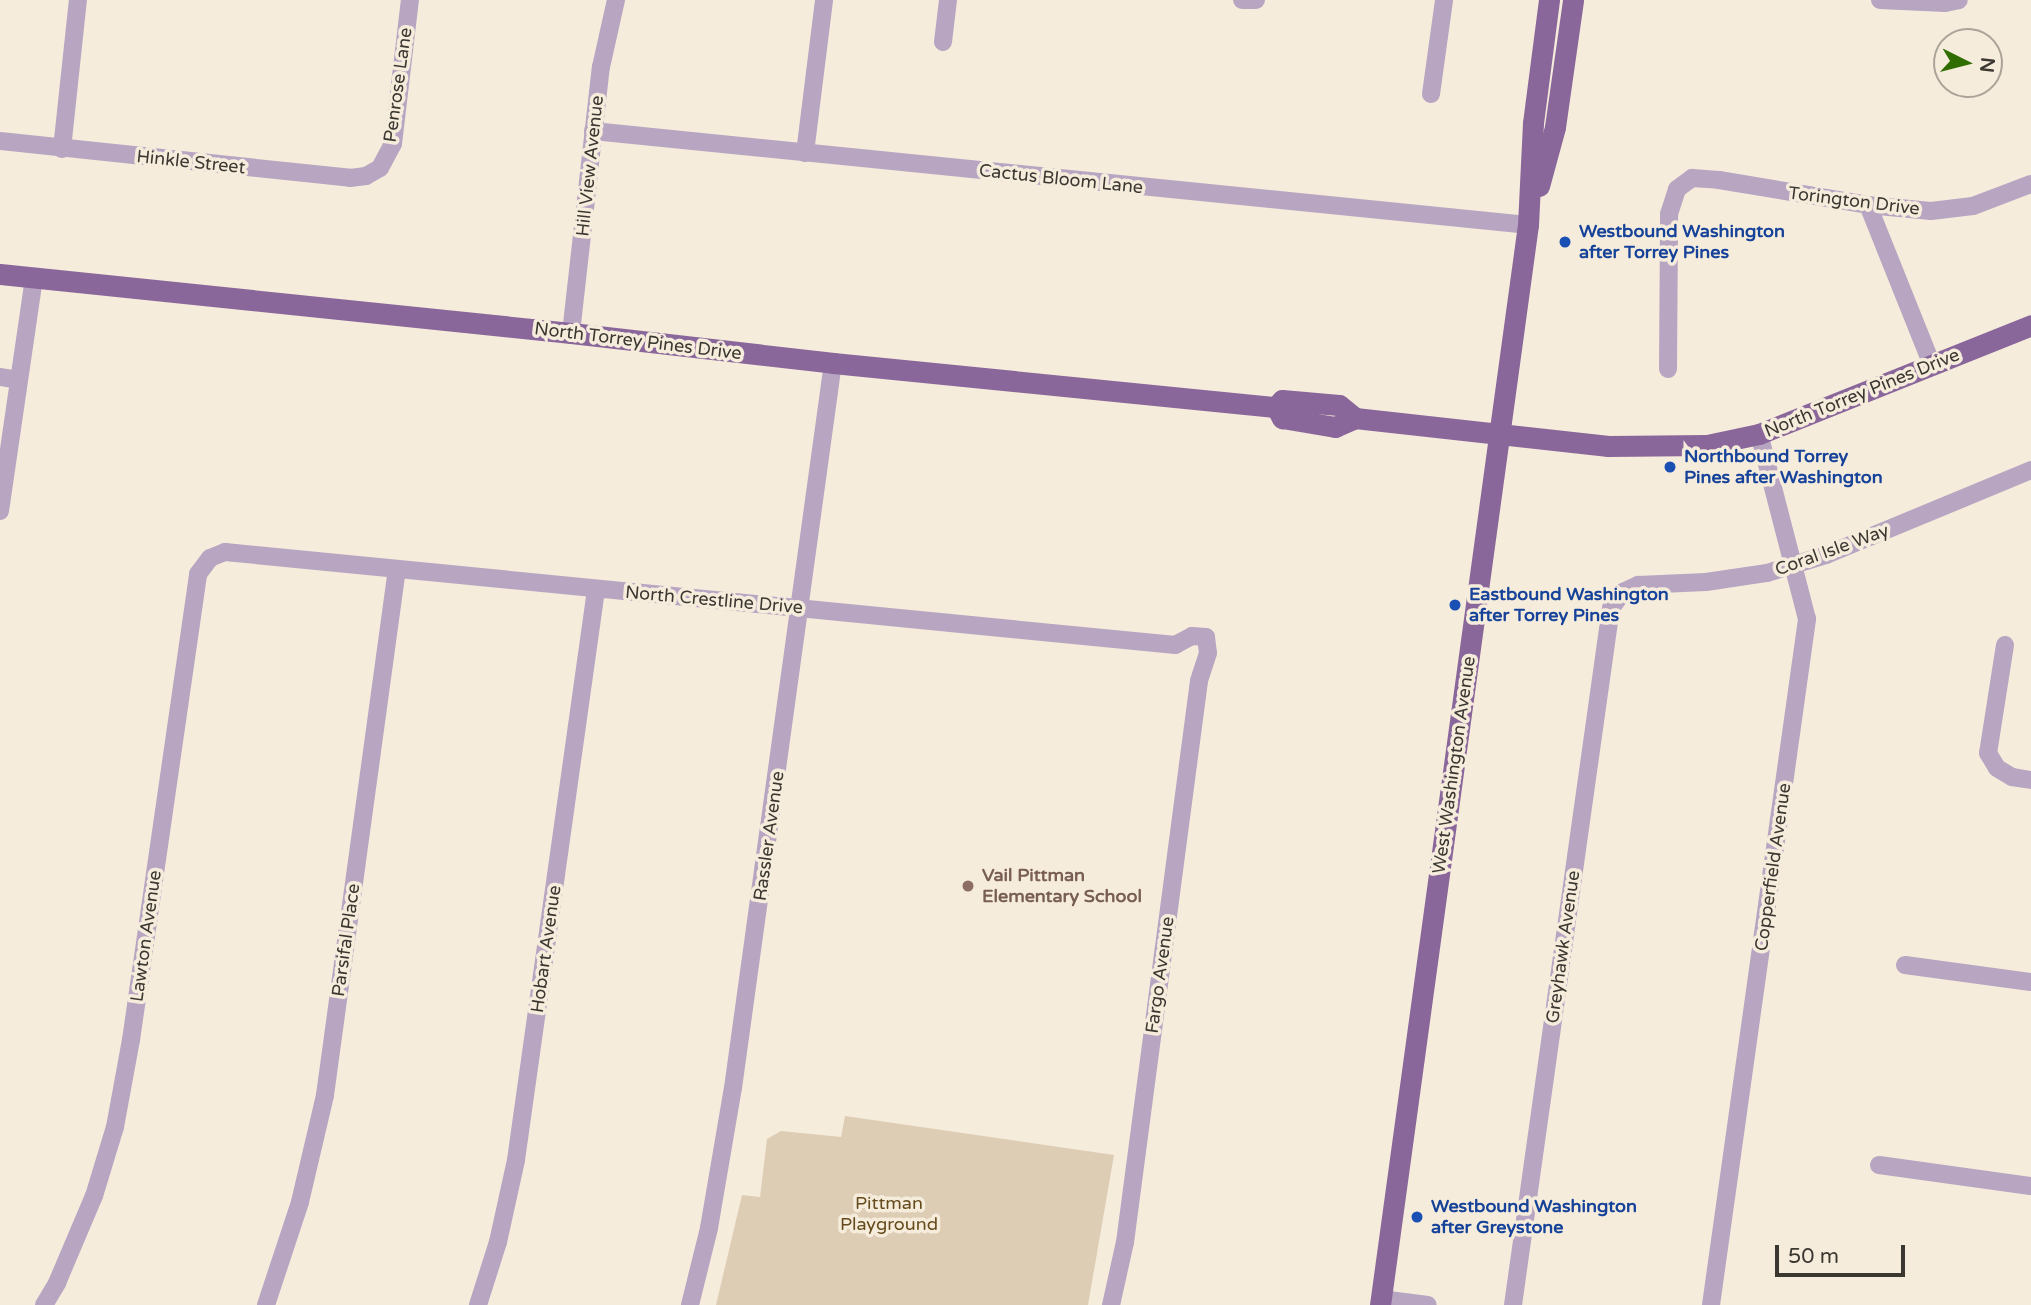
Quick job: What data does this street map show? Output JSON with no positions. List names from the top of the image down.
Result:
{
  "streets": {
    "main road": ["North Torrey Pines Drive", "West Washington Avenue"],
    "street": [
      "Penrose Lane",
      "Hinkle Street",
      "Hill View Avenue",
      "Cactus Bloom Lane",
      "Torington Drive",
      "Coral Isle Way",
      "North Crestline Drive",
      "Rassler Avenue",
      "Copperfield Avenue",
      "Lawton Avenue",
      "Parsifal Place",
      "Greyhawk Avenue",
      "Hobart Avenue",
      "Fargo Avenue"
    ]
  },
  "crossings": [
    ["Penrose Lane", "Hinkle Street"],
    ["Hill View Avenue", "Cactus Bloom Lane"],
    ["Hill View Avenue", "North Torrey Pines Drive"],
    ["Cactus Bloom Lane", "West Washington Avenue"],
    ["North Torrey Pines Drive", "West Washington Avenue"],
    ["North Torrey Pines Drive", "Rassler Avenue"],
    ["North Torrey Pines Drive", "Copperfield Avenue"],
    ["Coral Isle Way", "Copperfield Avenue"],
    ["Coral Isle Way", "Greyhawk Avenue"],
    ["North Crestline Drive", "Rassler Avenue"],
    ["North Crestline Drive", "Lawton Avenue"],
    ["North Crestline Drive", "Parsifal Place"],
    ["North Crestline Drive", "Hobart Avenue"],
    ["North Crestline Drive", "Fargo Avenue"]
  ],
  "parks": ["Pittman Playground"],
  "places": [
    "Westbound Washington after Torrey Pines",
    "Northbound Torrey Pines after Washington",
    "Eastbound Washington after Torrey Pines",
    "Vail Pittman Elementary School",
    "Westbound Washington after Greystone"
  ],
  "scale_bar": "50 m",
  "north": "right"
}
